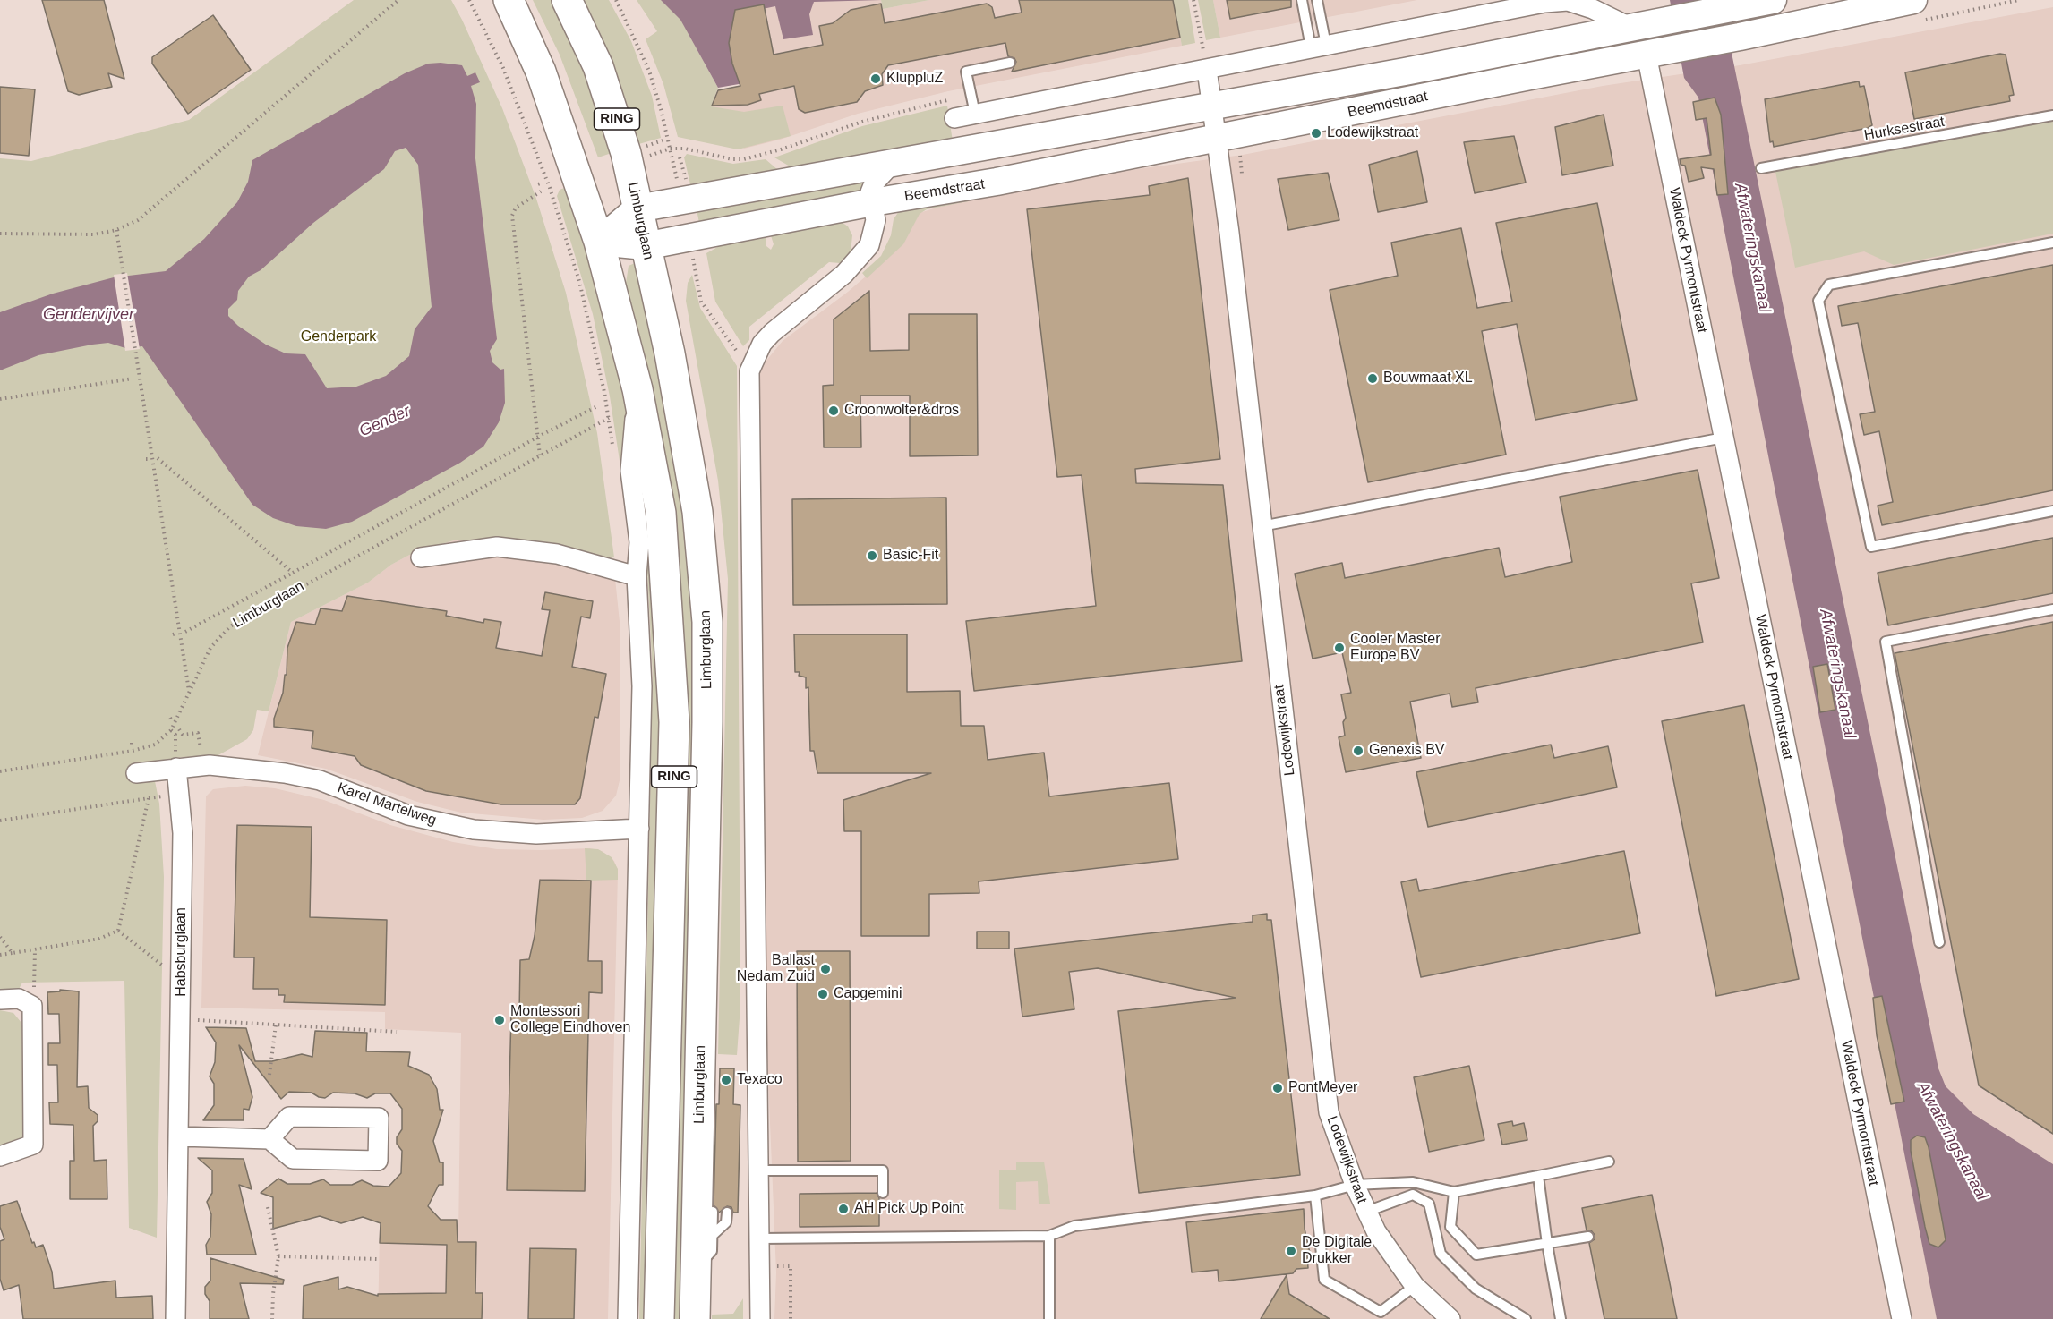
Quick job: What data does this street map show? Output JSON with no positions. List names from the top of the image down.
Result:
{
  "streets": {
    "main road": ["Beemdstraat", "RING", "Limburglaan"],
    "street": [
      "Waldeck Pyrmontstraat",
      "Lodewijkstraat",
      "Karel Martelweg",
      "Habsburglaan"
    ],
    "lane": ["Hurksestraat"]
  },
  "crossings": [
    ["Beemdstraat", "RING"],
    ["Beemdstraat", "Limburglaan"],
    ["Beemdstraat", "Waldeck Pyrmontstraat"],
    ["Beemdstraat", "Lodewijkstraat"],
    ["Karel Martelweg", "Habsburglaan"]
  ],
  "water": ["Afwateringskanaal", "Gendervijver", "Gender"],
  "parks": ["Genderpark"],
  "places": [
    "KluppluZ",
    "Lodewijkstraat",
    "Bouwmaat XL",
    "Croonwolter&dros",
    "Basic-Fit",
    "Cooler Master Europe BV",
    "Genexis BV",
    "Ballast Nedam Zuid",
    "Capgemini",
    "Montessori College Eindhoven",
    "Texaco",
    "PontMeyer",
    "AH Pick Up Point",
    "De Digitale Drukker"
  ]
}
